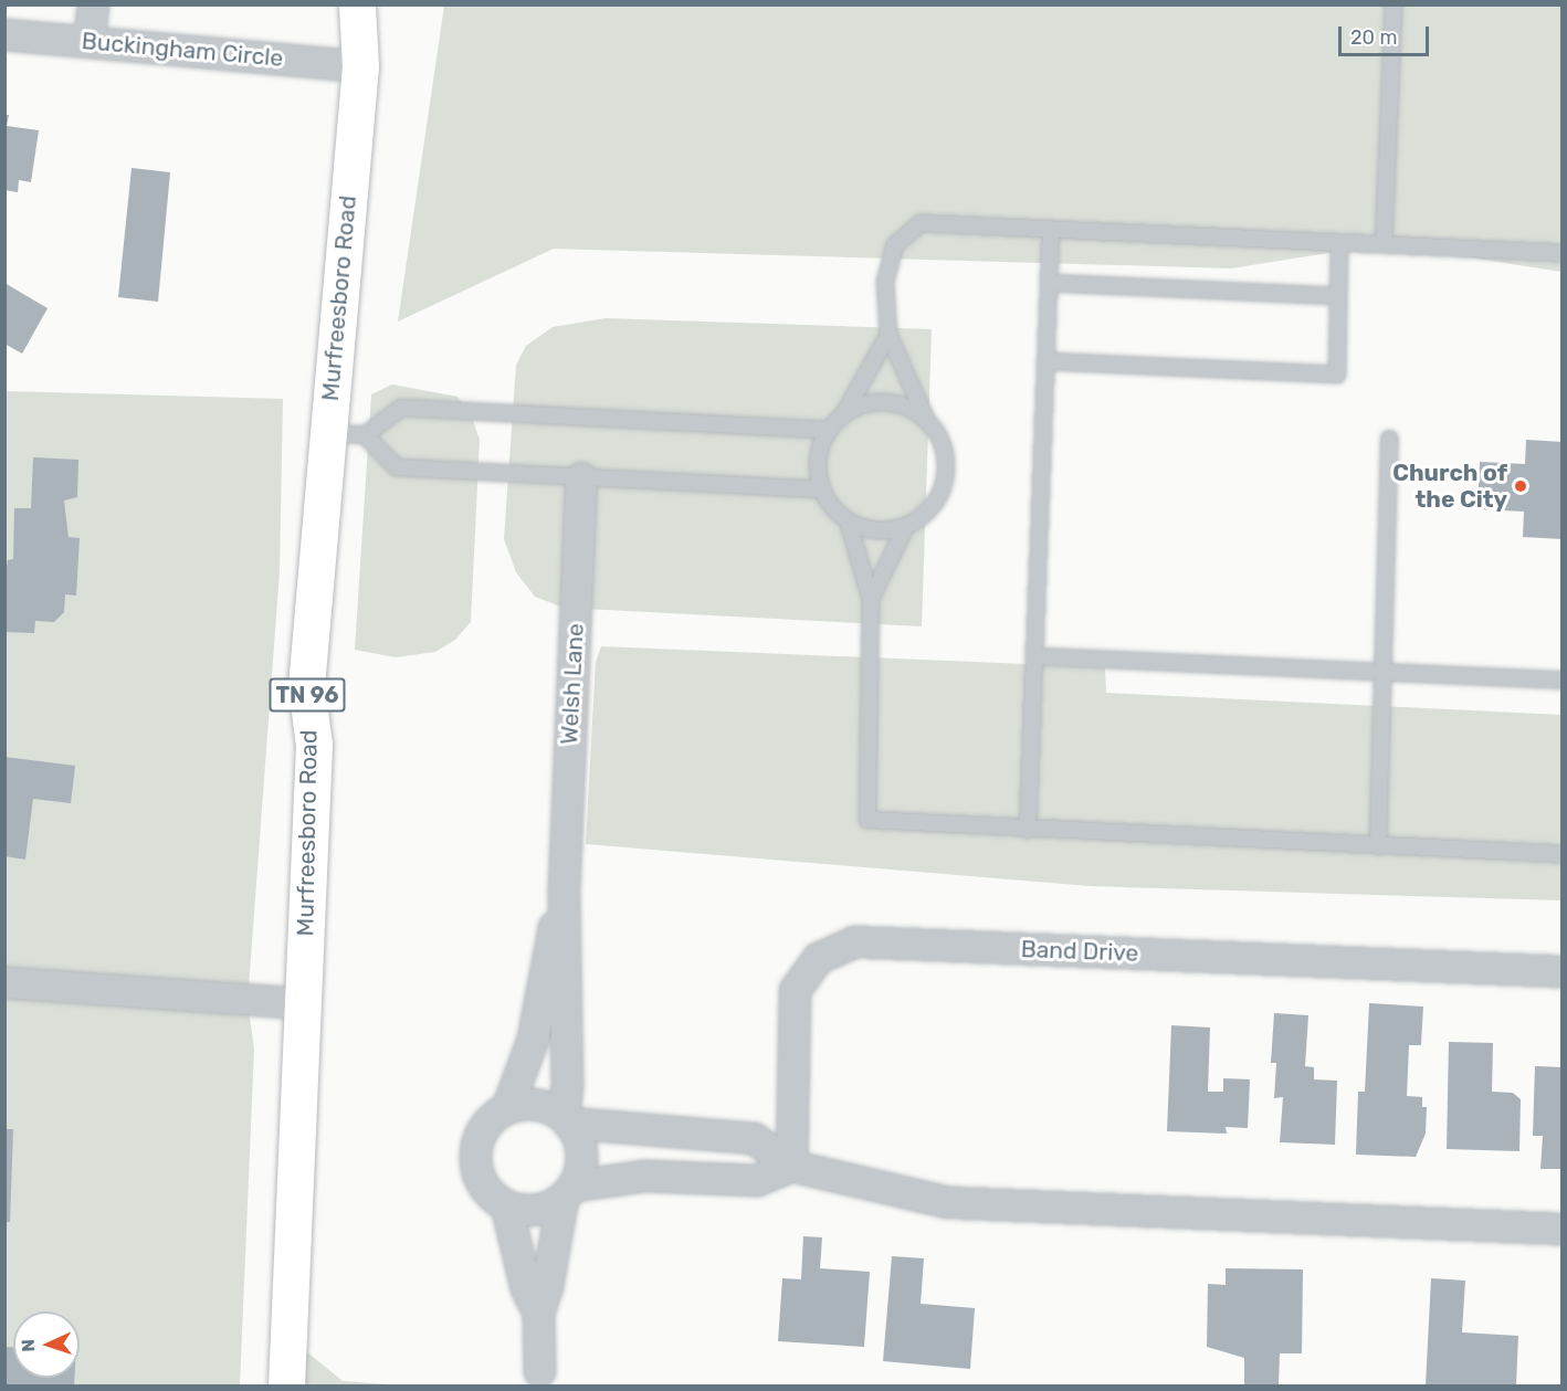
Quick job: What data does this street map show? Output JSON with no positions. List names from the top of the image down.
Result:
{
  "streets": {
    "main road": ["Murfreesboro Road", "TN 96"],
    "street": ["Buckingham Circle", "Welsh Lane", "Band Drive"]
  },
  "crossings": [
    ["Buckingham Circle", "Murfreesboro Road"]
  ],
  "places": ["Church of the City"],
  "scale_bar": "20 m",
  "north": "left"
}
